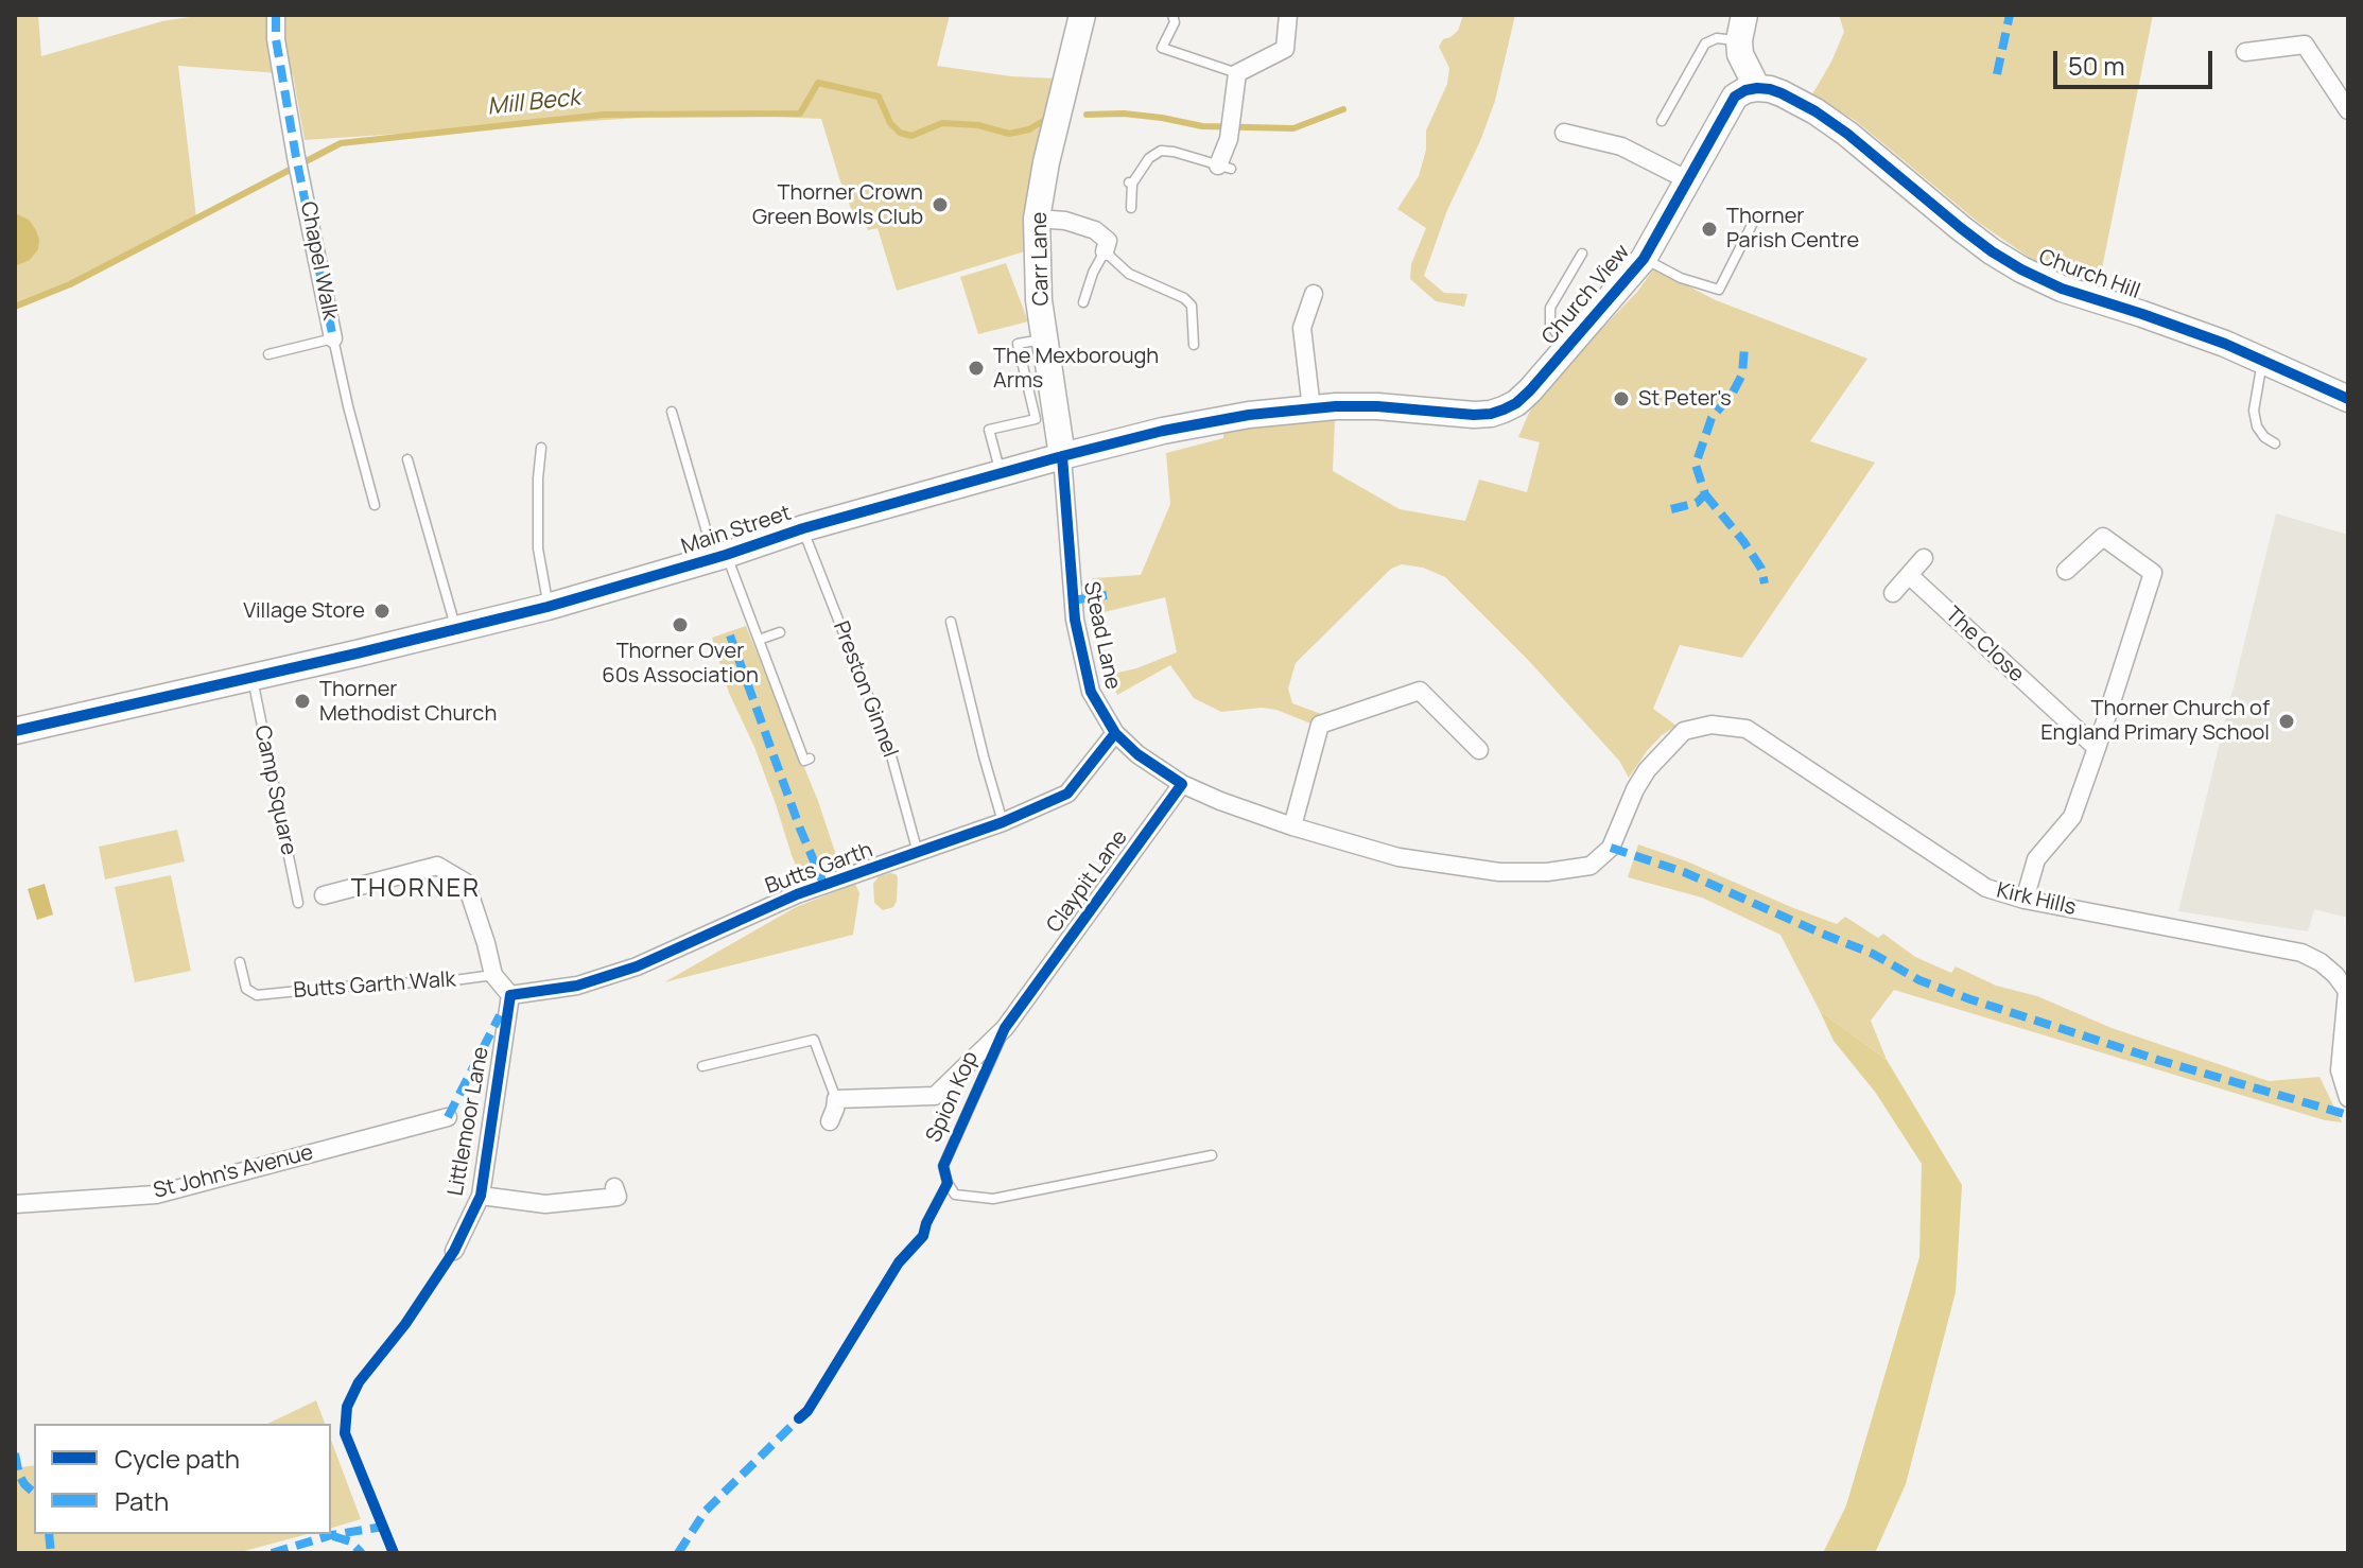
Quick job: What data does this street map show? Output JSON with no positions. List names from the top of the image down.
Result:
{
  "streets": {
    "street": [
      "Carr Lane",
      "Chapel Walk",
      "Church Hill",
      "Church View",
      "Main Street",
      "Stead Lane",
      "The Close",
      "Butts Garth",
      "Claypit Lane",
      "Kirk Hills",
      "Littlemoor Lane",
      "St John's Avenue"
    ],
    "lane": [
      "Preston Ginnel",
      "Camp Square",
      "Butts Garth Walk",
      "Spion Kop"
    ]
  },
  "crossings": [
    ["Carr Lane", "Main Street"],
    ["Carr Lane", "Stead Lane"],
    ["Church Hill", "Church View"],
    ["Church View", "Main Street"],
    ["Main Street", "Stead Lane"],
    ["Main Street", "Preston Ginnel"],
    ["Main Street", "Camp Square"],
    ["Stead Lane", "Butts Garth"],
    ["Stead Lane", "Claypit Lane"],
    ["Stead Lane", "Kirk Hills"],
    ["Preston Ginnel", "Butts Garth"],
    ["Butts Garth", "Littlemoor Lane"],
    ["Claypit Lane", "Spion Kop"]
  ],
  "districts": ["THORNER"],
  "water": ["Mill Beck"],
  "places": [
    "Thorner Crown Green Bowls Club",
    "Thorner Parish Centre",
    "The Mexborough Arms",
    "St Peter's",
    "Village Store",
    "Thorner Over 60s Association",
    "Thorner Methodist Church",
    "Thorner Church of England Primary School"
  ],
  "legend": ["Cycle path", "Path"],
  "scale_bar": "50 m"
}
